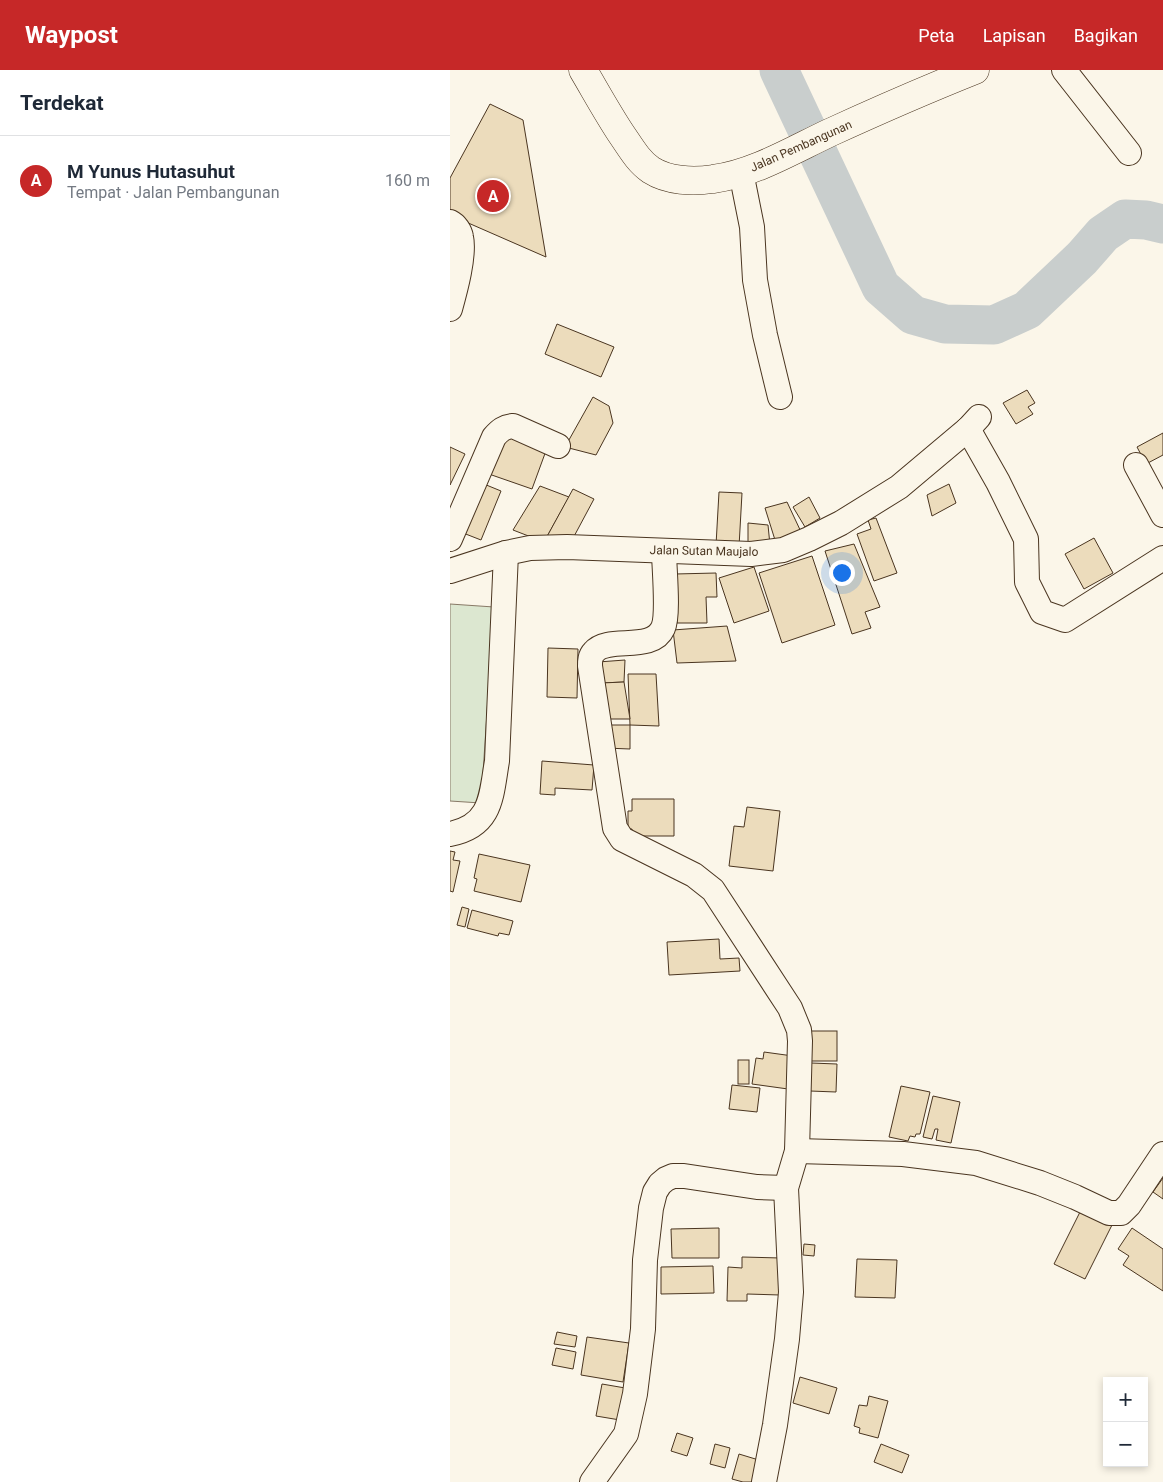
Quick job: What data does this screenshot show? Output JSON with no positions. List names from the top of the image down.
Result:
{
  "streets": {
    "main road": ["Jalan Pembangunan"],
    "street": ["Jalan Sutan Maujalo"]
  },
  "page": {
    "header": "Waypost",
    "nav": ["Peta", "Lapisan", "Bagikan"],
    "heading": "Terdekat",
    "list": [
      {
        "mark": "A",
        "name": "M Yunus Hutasuhut",
        "note": "Tempat · Jalan Pembangunan",
        "value": "160 m"
      }
    ],
    "pins": "A",
    "map_buttons": ["+", "−"]
  }
}
